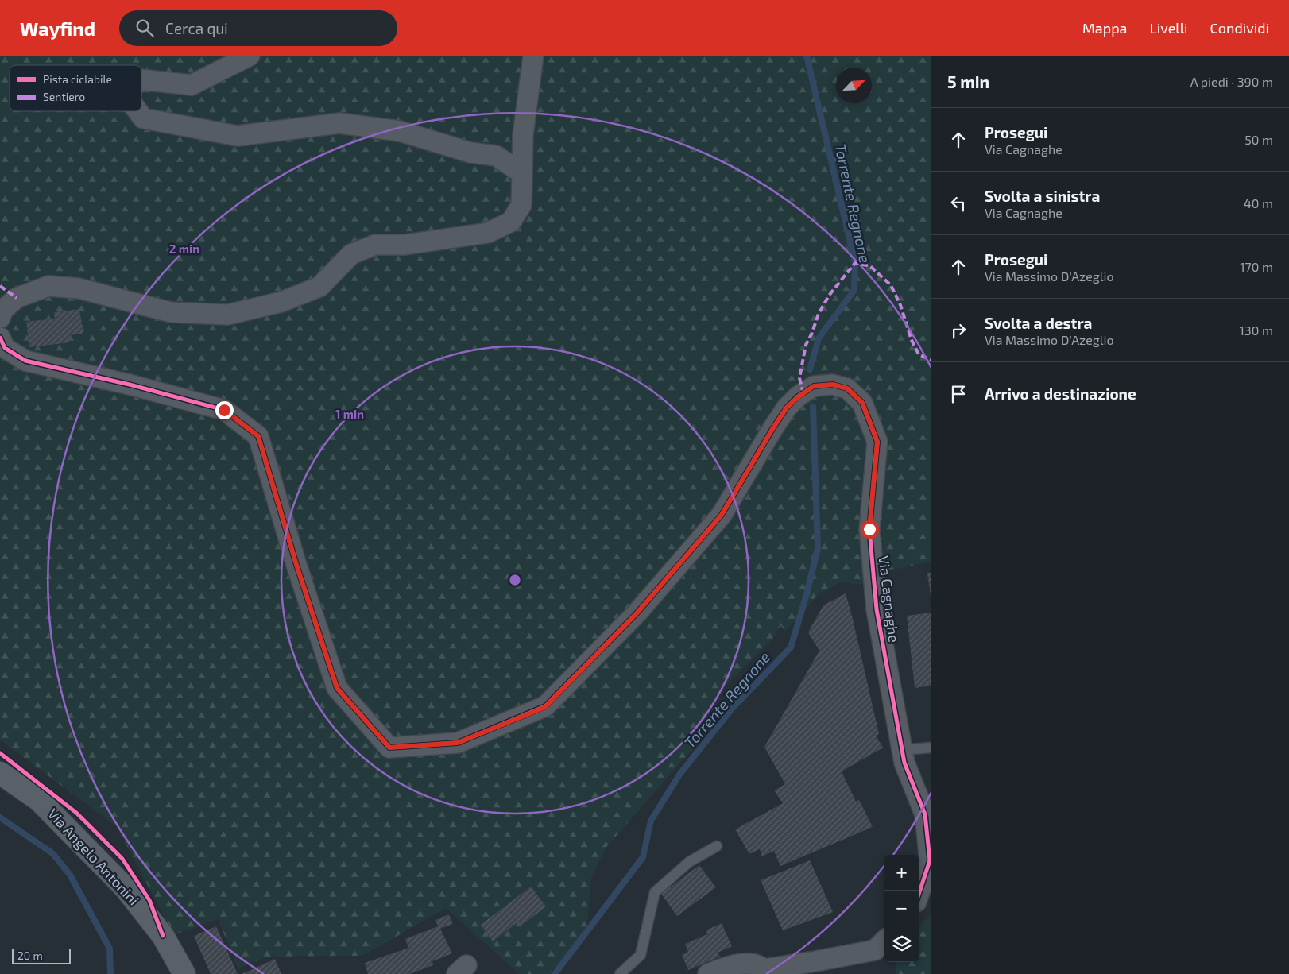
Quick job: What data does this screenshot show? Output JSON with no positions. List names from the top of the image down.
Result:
{
  "streets": {
    "main road": ["Via Angelo Antonini"],
    "street": ["Via Cagnaghe"]
  },
  "water": ["Torrente Regnone"],
  "legend": ["Pista ciclabile", "Sentiero"],
  "scale_bar": "20 m",
  "north": "top right",
  "page": {
    "header": "Wayfind",
    "search": "Cerca qui",
    "nav": ["Mappa", "Livelli", "Condividi"],
    "heading": ["5 min", "A piedi · 390 m"],
    "list": [
      ["Prosegui", "Via Cagnaghe", "50 m"],
      ["Svolta a sinistra", "Via Cagnaghe", "40 m"],
      ["Prosegui", "Via Massimo D'Azeglio", "170 m"],
      ["Svolta a destra", "Via Massimo D'Azeglio", "130 m"],
      "Arrivo a destinazione"
    ],
    "map_buttons": ["+", "−"],
    "scale": "20 m"
  },
  "rings": ["2 min", "1 min"]
}
